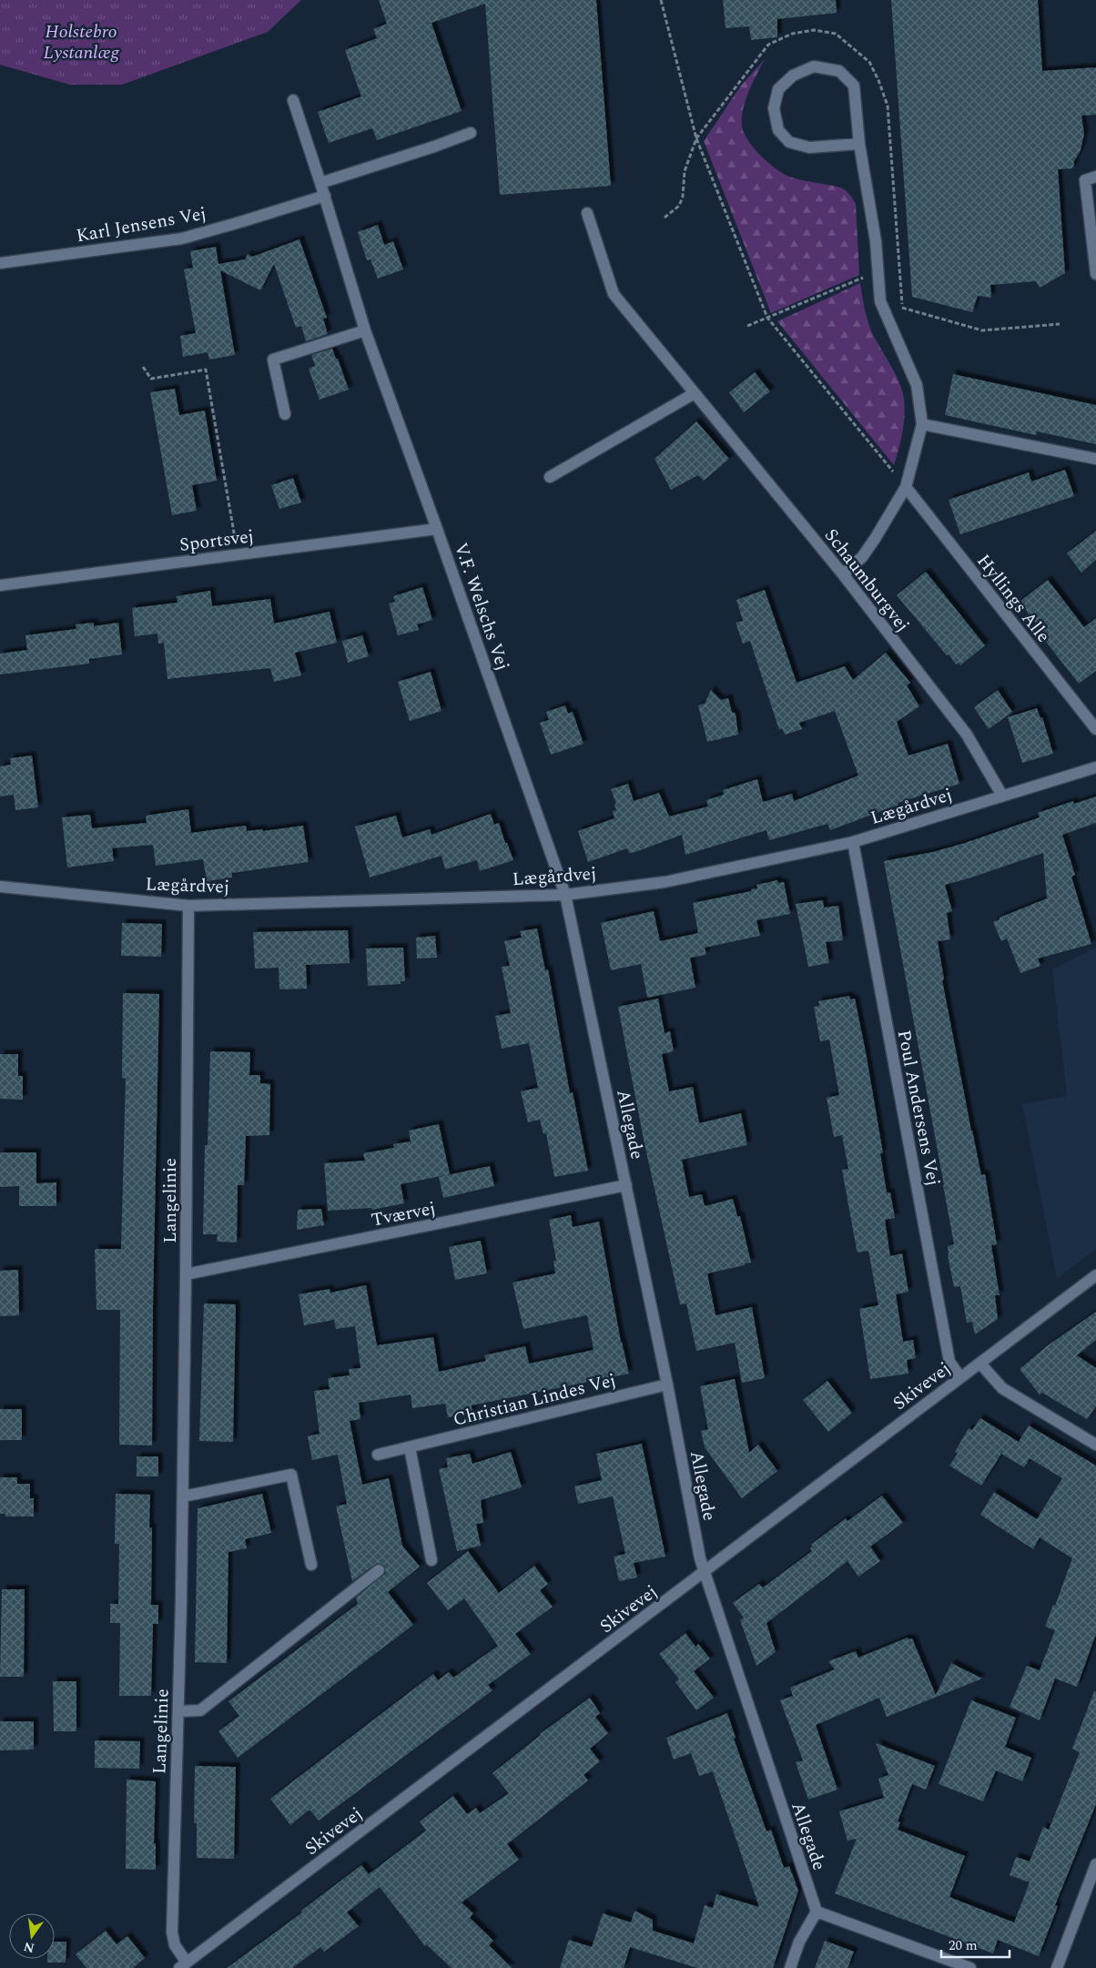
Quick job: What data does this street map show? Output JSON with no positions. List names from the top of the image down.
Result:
{
  "streets": {
    "street": [
      "Karl Jensens Vej",
      "Sportsvej",
      "Schaumburgvej",
      "Hyllings Alle",
      "V.F. Welschs Vej",
      "Lægårdvej",
      "Poul Andersens Vej",
      "Allegade",
      "Langelinie",
      "Tværvej",
      "Skivevej",
      "Christian Lindes Vej"
    ]
  },
  "crossings": [
    ["Karl Jensens Vej", "V.F. Welschs Vej"],
    ["Sportsvej", "V.F. Welschs Vej"],
    ["Schaumburgvej", "Lægårdvej"],
    ["V.F. Welschs Vej", "Lægårdvej"],
    ["V.F. Welschs Vej", "Allegade"],
    ["Lægårdvej", "Poul Andersens Vej"],
    ["Lægårdvej", "Allegade"],
    ["Lægårdvej", "Langelinie"],
    ["Poul Andersens Vej", "Skivevej"],
    ["Allegade", "Tværvej"],
    ["Allegade", "Skivevej"],
    ["Allegade", "Christian Lindes Vej"],
    ["Langelinie", "Tværvej"],
    ["Langelinie", "Skivevej"]
  ],
  "parks": ["Holstebro Lystanlæg"],
  "scale_bar": "20 m",
  "north": "bottom"
}
